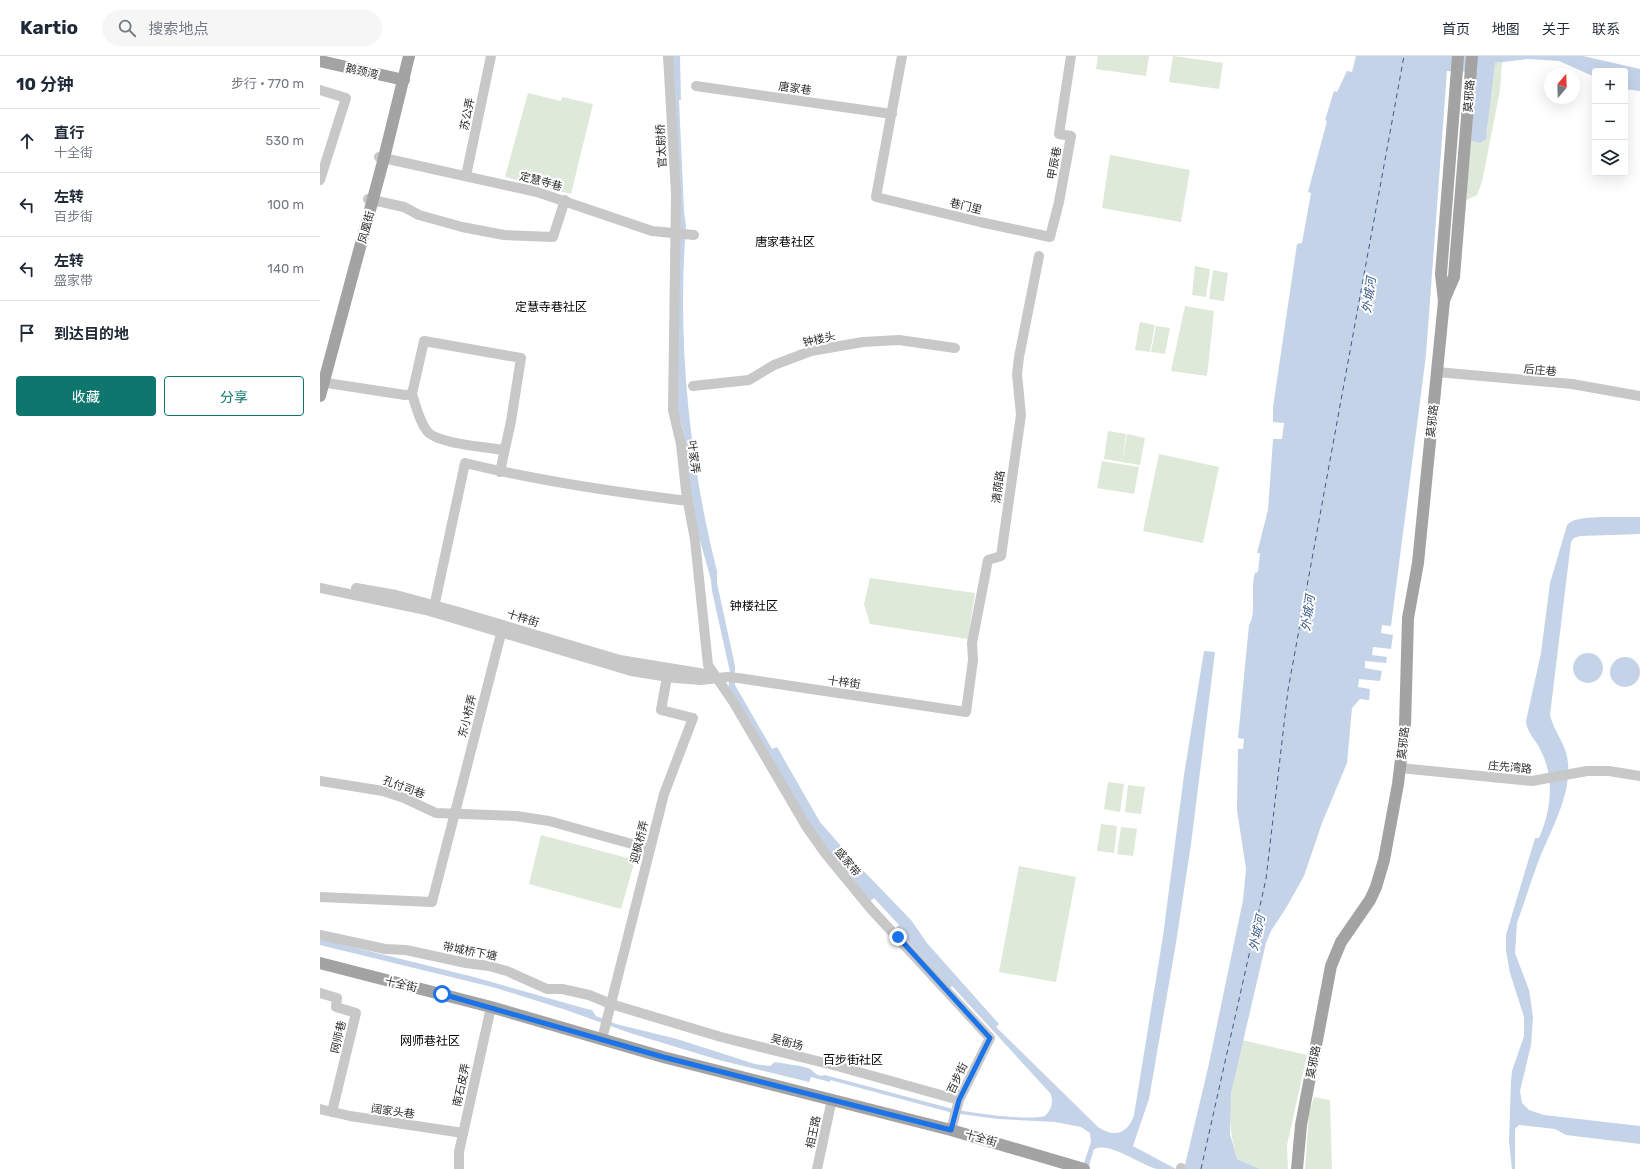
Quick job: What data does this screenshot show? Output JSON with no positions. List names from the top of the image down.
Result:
{
  "streets": {
    "main road": [
      "鹅颈湾",
      "莫邪路",
      "凤凰街",
      "十全街"
    ],
    "street": [
      "唐家巷",
      "苏公弄",
      "官太尉桥",
      "甲辰巷",
      "定慧寺巷",
      "巷门里",
      "钟楼头",
      "后庄巷",
      "叶家弄",
      "清荫路",
      "十梓街",
      "东小桥弄",
      "庄先湾路",
      "孔付司巷",
      "迎枫桥弄",
      "盛家带",
      "带城桥下塘",
      "网师巷",
      "吴衙场",
      "百步街",
      "南石皮弄",
      "阔家头巷",
      "相王路"
    ]
  },
  "crossings": [
    ["鹅颈湾", "凤凰街"],
    ["唐家巷", "巷门里"],
    ["莫邪路", "后庄巷"],
    ["莫邪路", "庄先湾路"],
    ["苏公弄", "定慧寺巷"],
    ["官太尉桥", "定慧寺巷"],
    ["官太尉桥", "叶家弄"],
    ["甲辰巷", "巷门里"],
    ["定慧寺巷", "凤凰街"],
    ["定慧寺巷", "叶家弄"],
    ["叶家弄", "十梓街"],
    ["叶家弄", "盛家带"],
    ["清荫路", "十梓街"],
    ["十梓街", "东小桥弄"],
    ["十梓街", "迎枫桥弄"],
    ["十梓街", "盛家带"],
    ["东小桥弄", "孔付司巷"],
    ["孔付司巷", "迎枫桥弄"],
    ["迎枫桥弄", "带城桥下塘"],
    ["迎枫桥弄", "十全街"],
    ["迎枫桥弄", "吴衙场"],
    ["盛家带", "百步街"],
    ["带城桥下塘", "吴衙场"],
    ["十全街", "百步街"],
    ["十全街", "南石皮弄"],
    ["十全街", "相王路"],
    ["网师巷", "阔家头巷"],
    ["吴衙场", "百步街"],
    ["南石皮弄", "阔家头巷"]
  ],
  "districts": [
    "唐家巷社区",
    "定慧寺巷社区",
    "钟楼社区",
    "网师巷社区",
    "百步街社区"
  ],
  "water": ["外城河"],
  "north": "top",
  "page": {
    "header": "Kartio",
    "search": "搜索地点",
    "nav": [
      "首页",
      "地图",
      "关于",
      "联系"
    ],
    "heading": ["10 分钟", "步行 · 770 m"],
    "map_buttons": ["+", "−"],
    "list": [
      ["直行", "十全街", "530 m"],
      ["左转", "百步街", "100 m"],
      ["左转", "盛家带", "140 m"],
      "到达目的地"
    ],
    "buttons": ["收藏", "分享"]
  }
}
